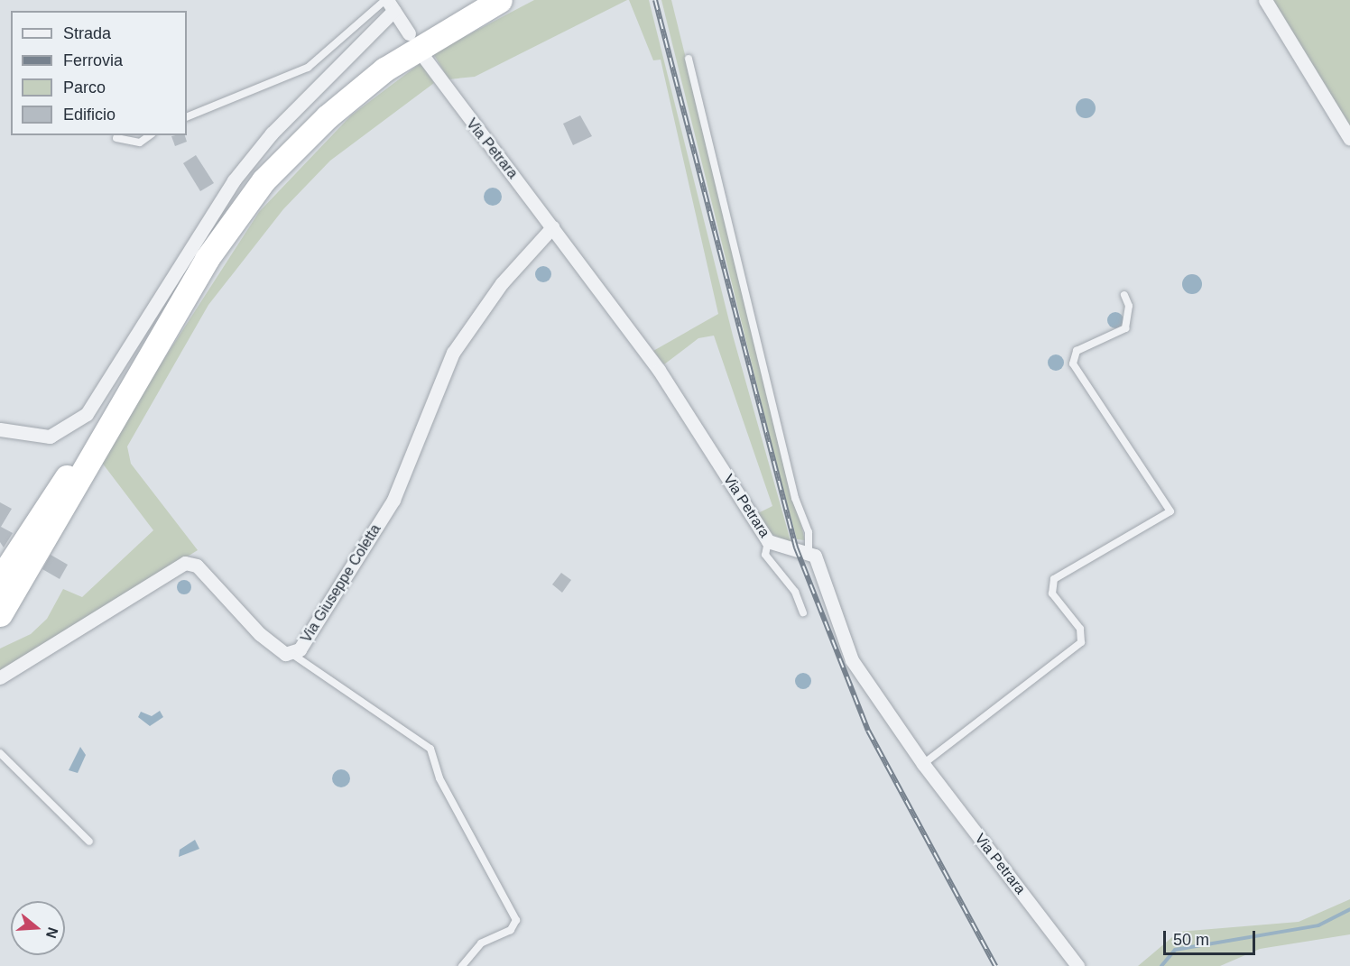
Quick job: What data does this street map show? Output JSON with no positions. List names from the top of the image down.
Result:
{
  "streets": {
    "street": ["Via Petrara", "Via Giuseppe Coletta"]
  },
  "crossings": [
    ["Via Petrara", "Via Giuseppe Coletta"]
  ],
  "legend": [
    "Strada",
    "Ferrovia",
    "Parco",
    "Edificio"
  ],
  "scale_bar": "50 m",
  "north": "right"
}
